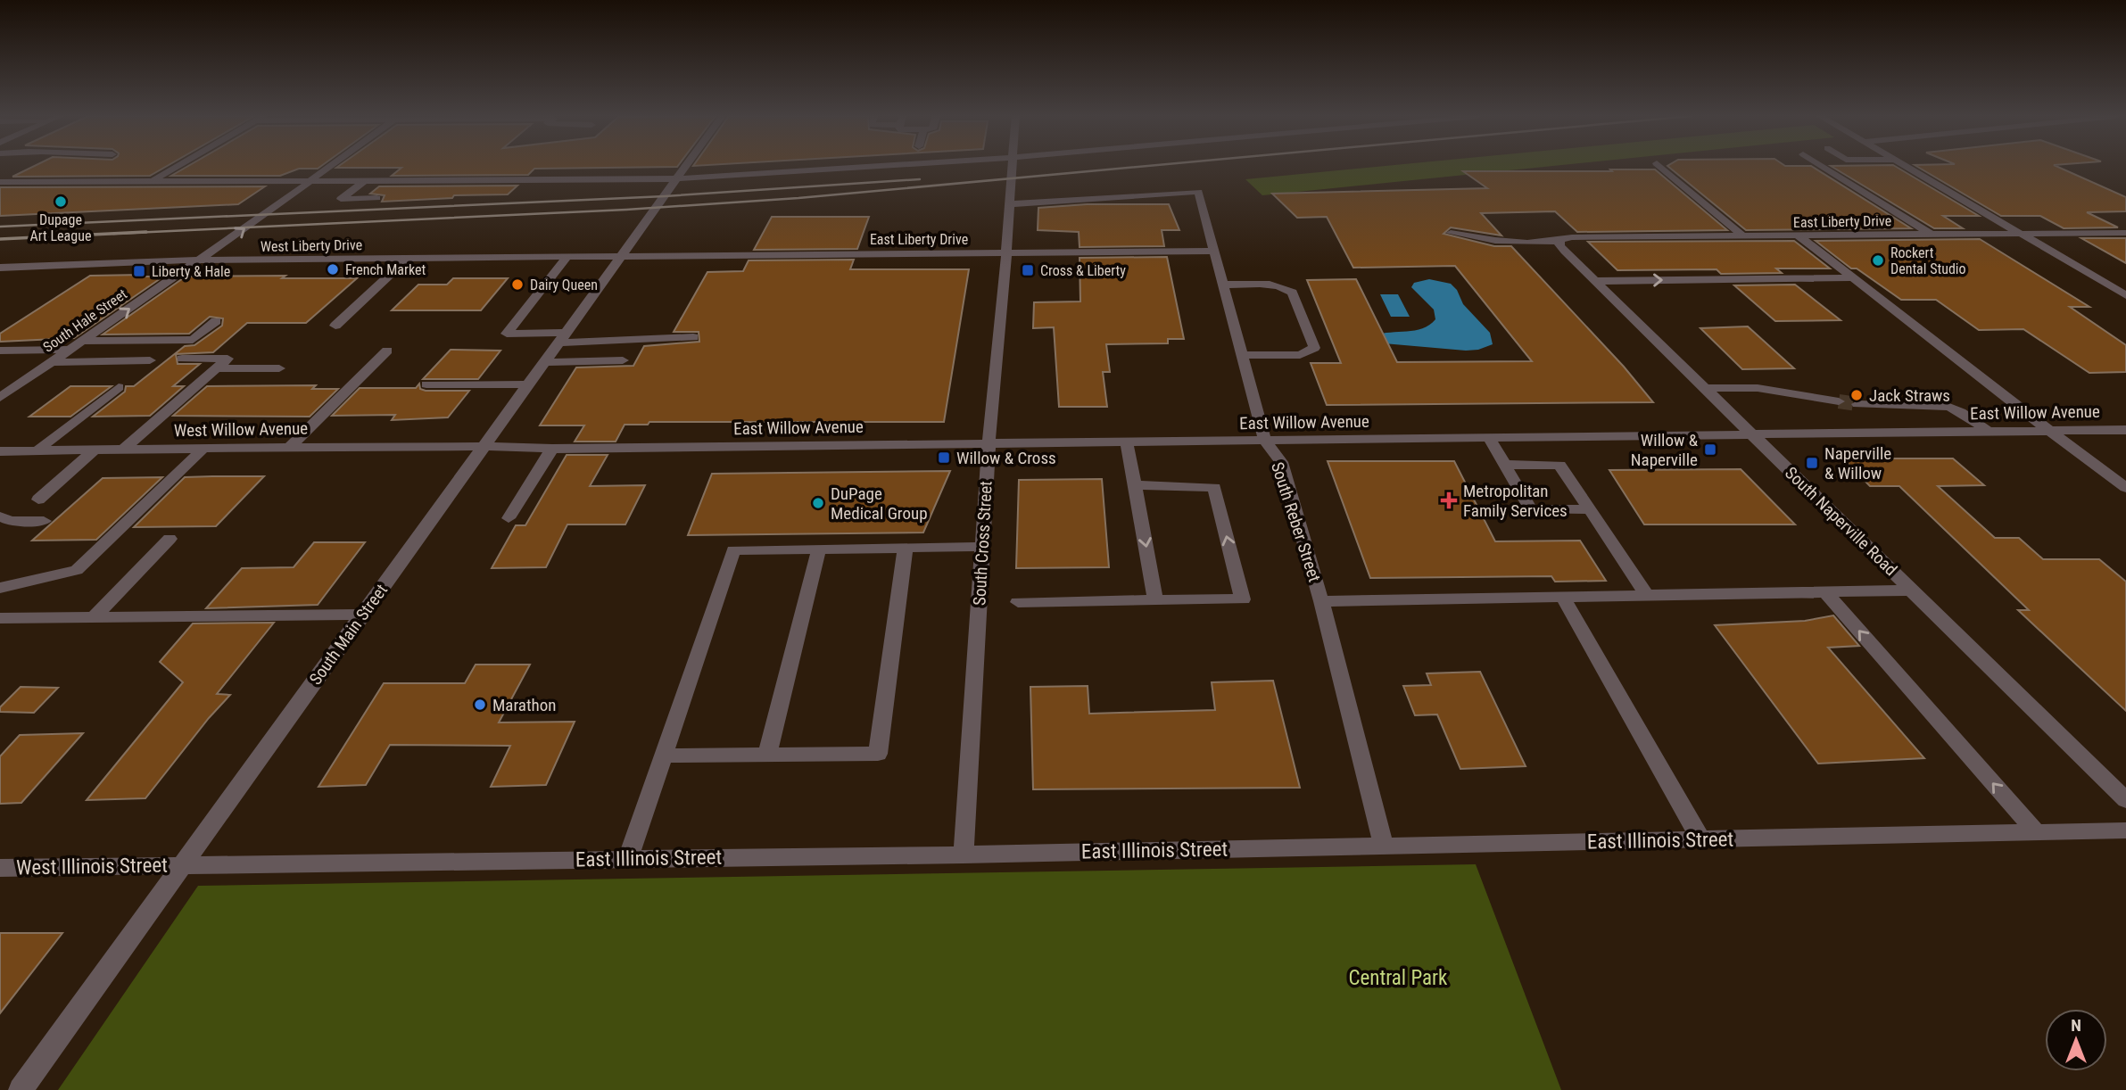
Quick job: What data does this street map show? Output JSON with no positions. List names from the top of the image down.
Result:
{
  "streets": {
    "street": [
      "East Liberty Drive",
      "West Liberty Drive",
      "South Hale Street",
      "East Willow Avenue",
      "West Willow Avenue",
      "South Naperville Road",
      "South Reber Street",
      "South Cross Street",
      "South Main Street",
      "East Illinois Street",
      "West Illinois Street"
    ]
  },
  "crossings": [
    ["East Liberty Drive", "West Liberty Drive"],
    ["East Liberty Drive", "South Naperville Road"],
    ["East Liberty Drive", "South Reber Street"],
    ["East Liberty Drive", "South Cross Street"],
    ["East Liberty Drive", "South Main Street"],
    ["West Liberty Drive", "South Hale Street"],
    ["West Liberty Drive", "South Main Street"],
    ["East Willow Avenue", "West Willow Avenue"],
    ["East Willow Avenue", "South Naperville Road"],
    ["East Willow Avenue", "South Reber Street"],
    ["East Willow Avenue", "South Cross Street"],
    ["East Willow Avenue", "South Main Street"],
    ["West Willow Avenue", "South Main Street"],
    ["South Reber Street", "South Cross Street"],
    ["South Reber Street", "East Illinois Street"],
    ["South Cross Street", "East Illinois Street"],
    ["South Main Street", "East Illinois Street"],
    ["South Main Street", "West Illinois Street"],
    ["East Illinois Street", "West Illinois Street"]
  ],
  "parks": ["Central Park"],
  "places": {
    "other": [
      "Dupage Art League",
      "Rockert Dental Studio",
      "French Market",
      "Dairy Queen",
      "Jack Straws",
      "DuPage Medical Group",
      "Marathon"
    ],
    "transit": [
      "Cross & Liberty",
      "Liberty & Hale",
      "Willow & Naperville",
      "Willow & Cross",
      "Naperville & Willow"
    ],
    "health": ["Metropolitan Family Services"]
  },
  "north": "top"
}
